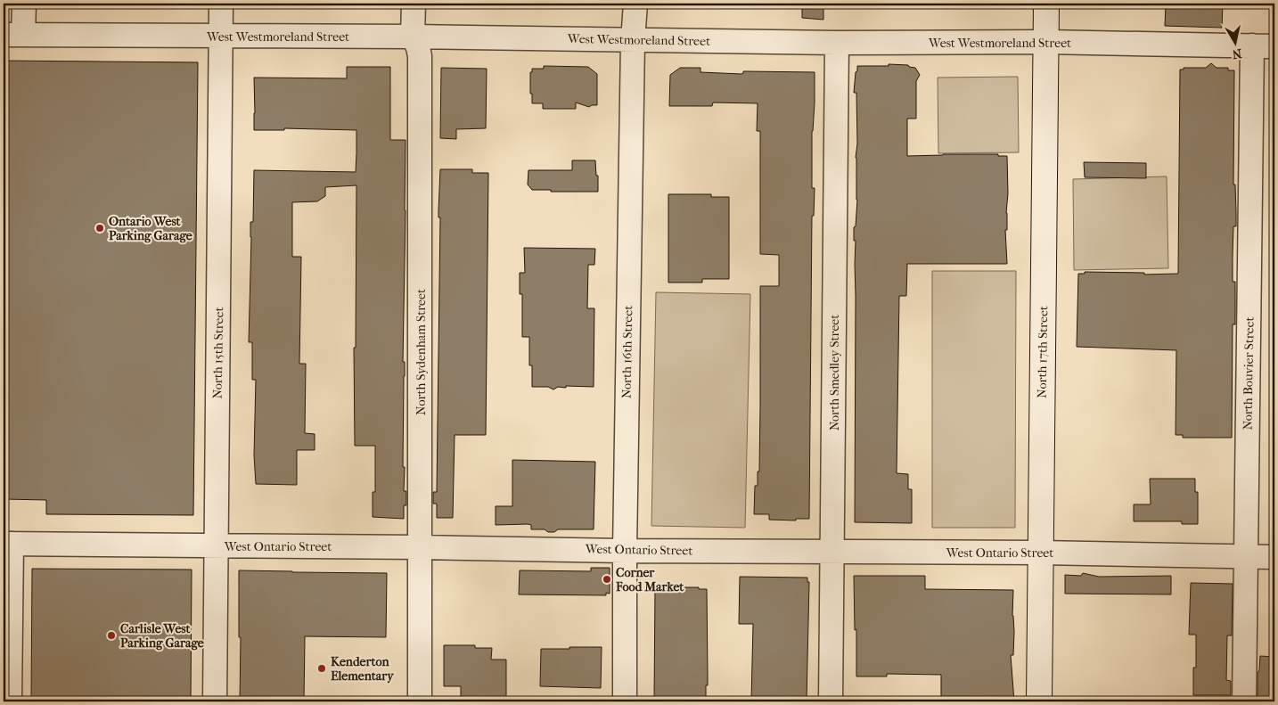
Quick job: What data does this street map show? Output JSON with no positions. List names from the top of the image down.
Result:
{
  "streets": {
    "street": [
      "West Westmoreland Street",
      "North Sydenham Street",
      "North 16th Street",
      "North 17th Street",
      "North 15th Street",
      "North Smedley Street",
      "North Bouvier Street",
      "West Ontario Street"
    ]
  },
  "crossings": [
    ["West Westmoreland Street", "North Sydenham Street"],
    ["West Westmoreland Street", "North 16th Street"],
    ["West Westmoreland Street", "North 17th Street"],
    ["West Westmoreland Street", "North 15th Street"],
    ["West Westmoreland Street", "North Smedley Street"],
    ["West Westmoreland Street", "North Bouvier Street"],
    ["North Sydenham Street", "West Ontario Street"],
    ["North 16th Street", "West Ontario Street"],
    ["North 17th Street", "West Ontario Street"],
    ["North 15th Street", "West Ontario Street"],
    ["North Smedley Street", "West Ontario Street"],
    ["North Bouvier Street", "West Ontario Street"]
  ],
  "places": [
    "Ontario West Parking Garage",
    "Corner Food Market",
    "Carlisle West Parking Garage",
    "Kenderton Elementary"
  ],
  "north": "bottom"
}
